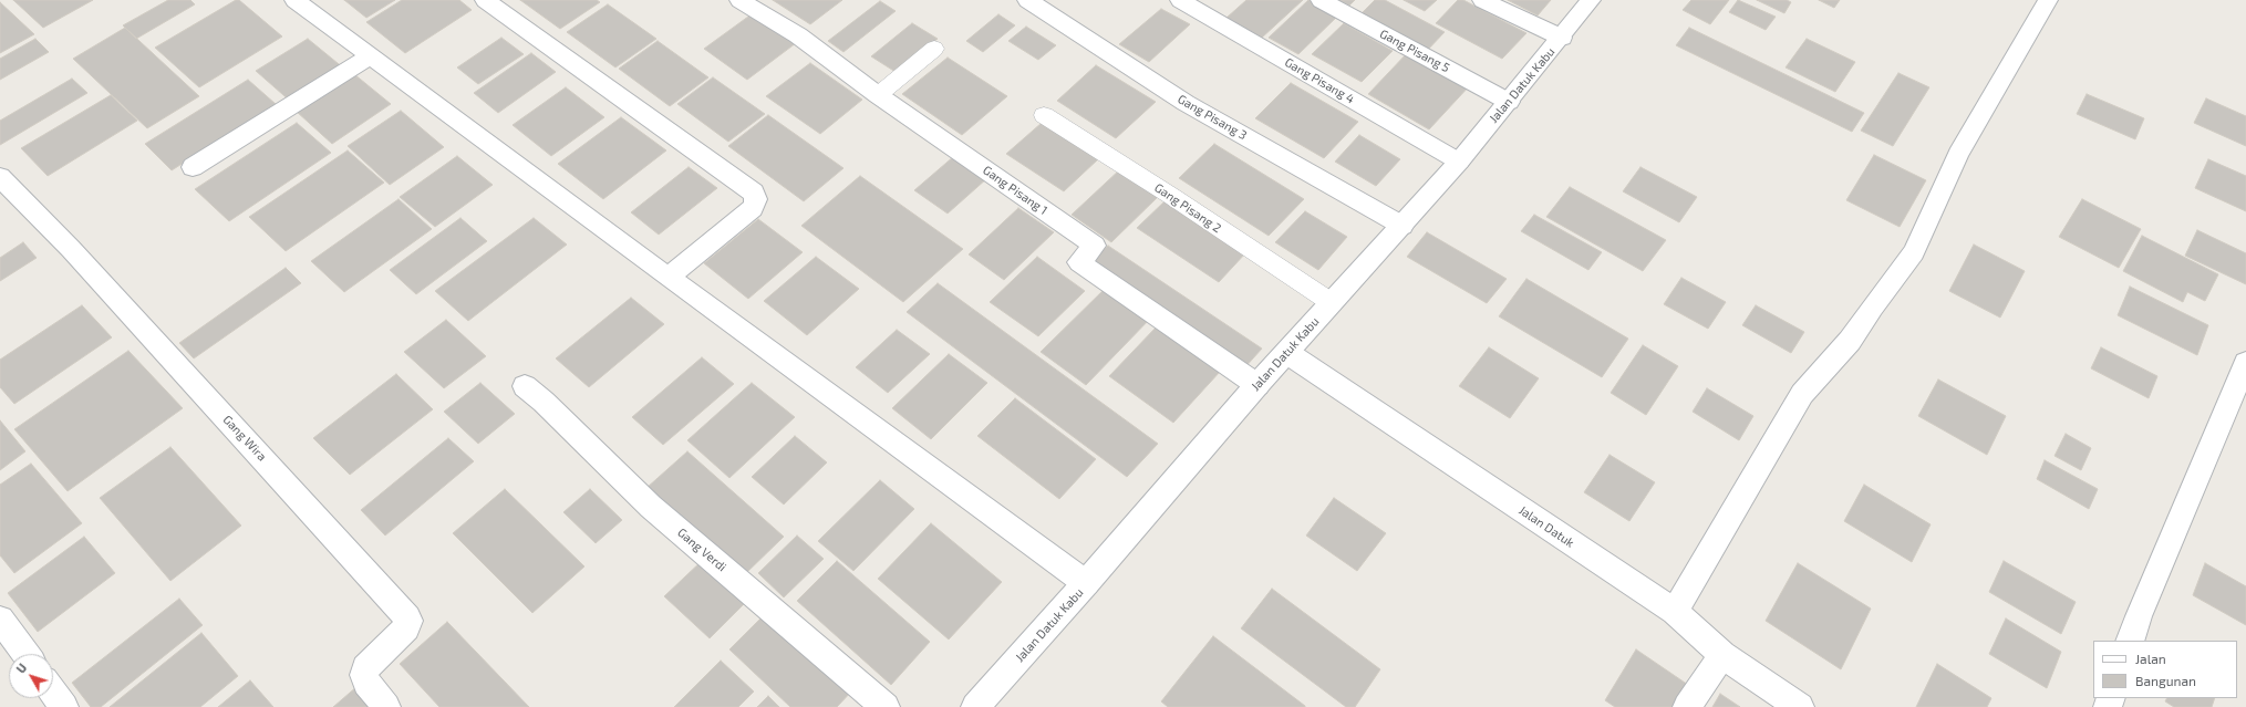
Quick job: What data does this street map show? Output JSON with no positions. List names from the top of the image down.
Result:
{
  "streets": {
    "street": [
      "Gang Pisang 5",
      "Gang Pisang 4",
      "Jalan Datuk Kabu",
      "Gang Pisang 3",
      "Gang Pisang 1",
      "Gang Wira",
      "Jalan Datuk",
      "Gang Verdi"
    ],
    "lane": ["Gang Pisang 2"]
  },
  "crossings": [
    ["Gang Pisang 5", "Jalan Datuk Kabu"],
    ["Gang Pisang 4", "Jalan Datuk Kabu"],
    ["Jalan Datuk Kabu", "Gang Pisang 3"],
    ["Jalan Datuk Kabu", "Gang Pisang 1"],
    ["Jalan Datuk Kabu", "Gang Pisang 2"],
    ["Jalan Datuk Kabu", "Jalan Datuk"]
  ],
  "legend": ["Jalan", "Bangunan"],
  "north": "top left"
}
